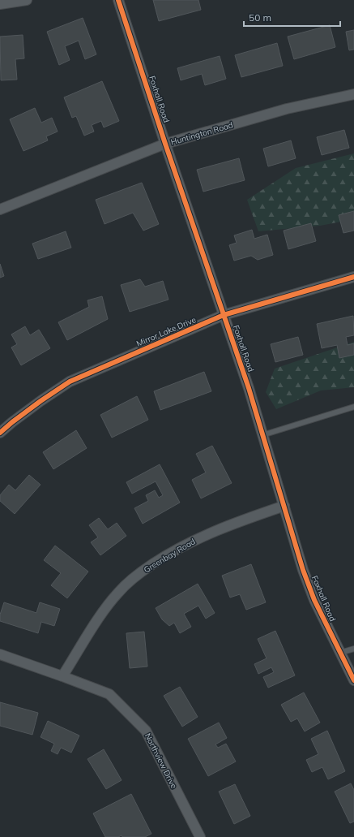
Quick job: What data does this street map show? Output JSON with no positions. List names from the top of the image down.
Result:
{
  "streets": {
    "street": [
      "Foxhall Road",
      "Huntington Road",
      "Mirror Lake Drive",
      "Greenbay Road",
      "Northview Drive"
    ]
  },
  "crossings": [
    ["Foxhall Road", "Huntington Road"],
    ["Foxhall Road", "Mirror Lake Drive"],
    ["Foxhall Road", "Greenbay Road"],
    ["Greenbay Road", "Northview Drive"]
  ],
  "scale_bar": "50 m"
}
